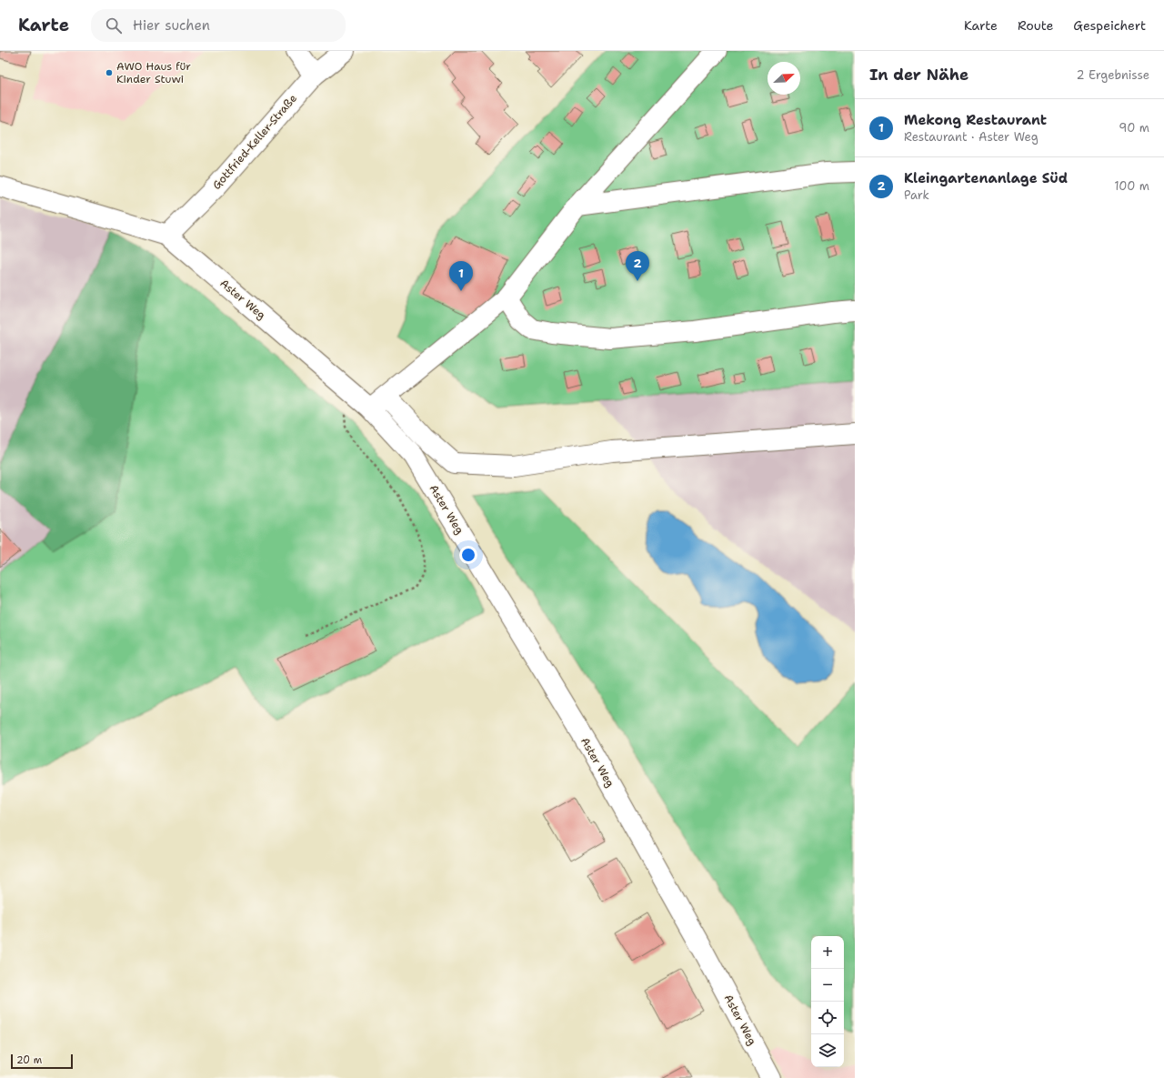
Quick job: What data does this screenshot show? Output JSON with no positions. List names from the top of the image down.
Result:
{
  "streets": {
    "street": ["Gottfried-Keller-Straße", "Aster Weg"]
  },
  "crossings": [
    ["Gottfried-Keller-Straße", "Aster Weg"]
  ],
  "places": ["AWO Haus für Kinder Stuwi"],
  "scale_bar": "20 m",
  "north": "top right",
  "page": {
    "header": "Karte",
    "search": "Hier suchen",
    "nav": ["Karte", "Route", "Gespeichert"],
    "heading": ["In der Nähe", "2 Ergebnisse"],
    "list": [
      {
        "mark": "1",
        "name": "Mekong Restaurant",
        "note": "Restaurant · Aster Weg",
        "value": "90 m"
      },
      {
        "mark": "2",
        "name": "Kleingartenanlage Süd",
        "note": "Park",
        "value": "100 m"
      }
    ],
    "pins": ["2", "1"],
    "map_buttons": ["+", "−"],
    "scale": "20 m"
  }
}
